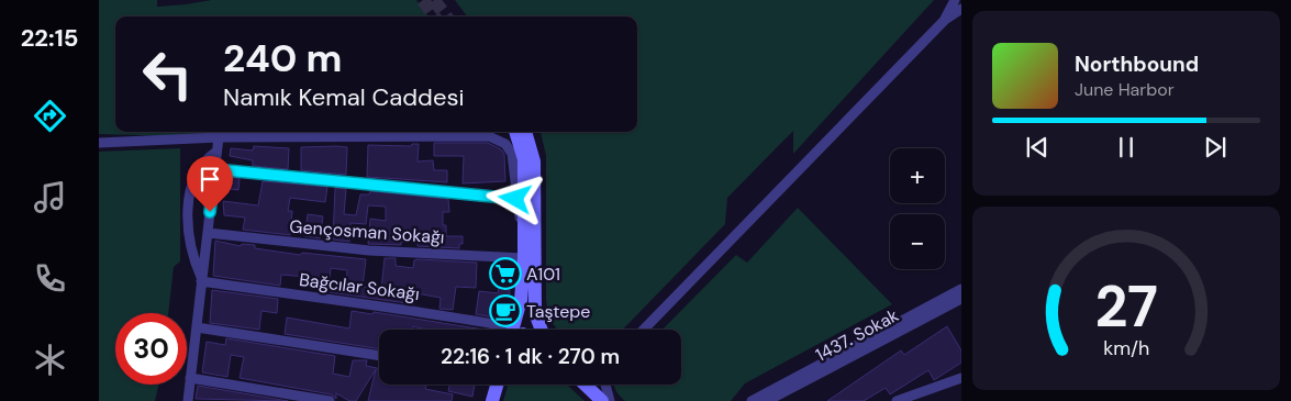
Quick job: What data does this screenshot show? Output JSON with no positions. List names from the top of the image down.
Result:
{
  "streets": {
    "street": ["Gençosman Sokağı", "Bağcılar Sokağı", "1437. Sokak"]
  },
  "places": {
    "supermarket": ["A101"],
    "cafe": ["Taştepe"]
  },
  "page": {
    "tabs": "22:15",
    "turn": ["240 m", "Namık Kemal Caddesi"],
    "song": ["Northbound", "June Harbor"],
    "map_buttons": ["+", "−"],
    "limit": "30",
    "trip": "22:16 · 1 dk · 270 m",
    "gauge": ["27", "km/h"]
  }
}
